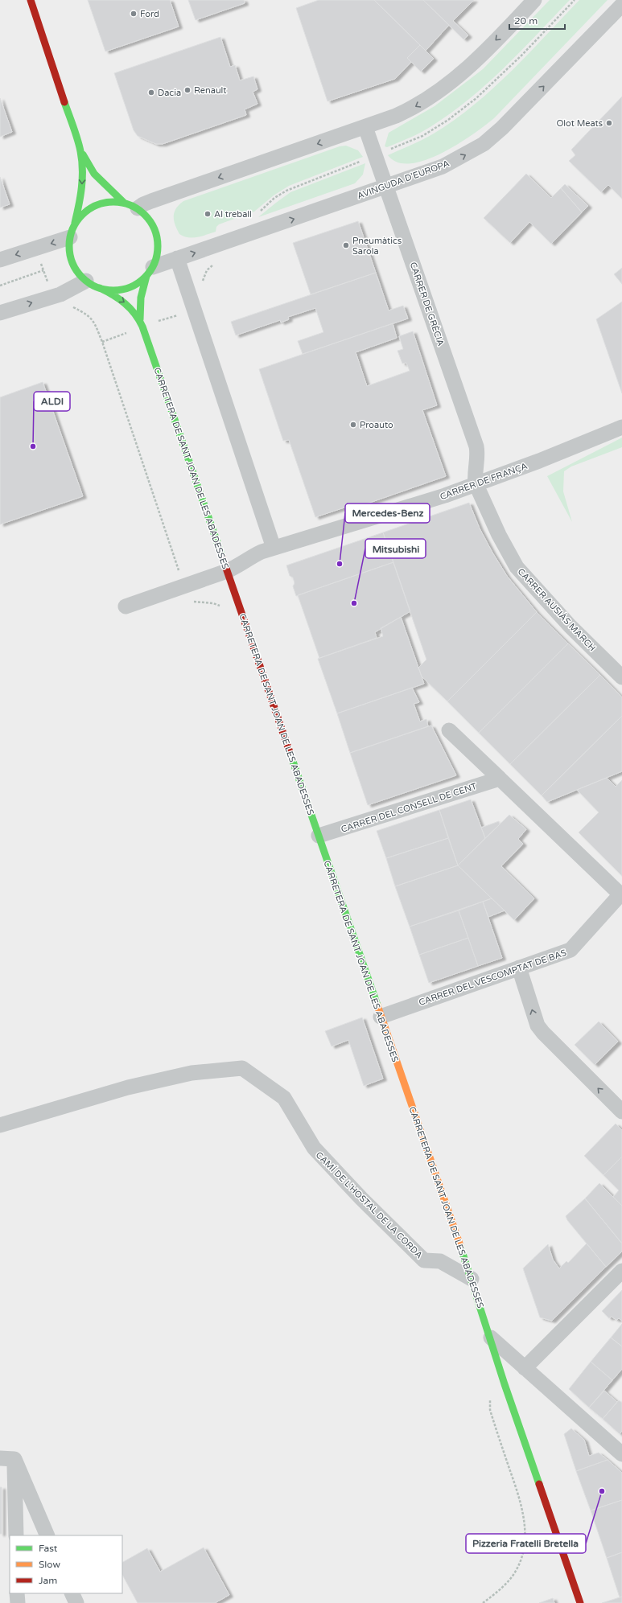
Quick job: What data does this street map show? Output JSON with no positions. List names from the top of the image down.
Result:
{
  "streets": {
    "main road": ["CARRETERA DE SANT JOAN DE LES ABADESSES"],
    "street": [
      "AVINGUDA D'EUROPA",
      "CARRER DE GRÈCIA",
      "CARRER DE FRANÇA",
      "CARRER AUSIÀS MARCH",
      "CARRER DEL CONSELL DE CENT",
      "CARRER DEL VESCOMPTAT DE BAS",
      "CAMÍ DE L'HOSTAL DE LA CORDA"
    ]
  },
  "crossings": [
    ["AVINGUDA D'EUROPA", "CARRER DE GRÈCIA"],
    ["AVINGUDA D'EUROPA", "CARRETERA DE SANT JOAN DE LES ABADESSES"],
    ["CARRER DE GRÈCIA", "CARRER DE FRANÇA"],
    ["CARRER DE GRÈCIA", "CARRER AUSIÀS MARCH"],
    ["CARRETERA DE SANT JOAN DE LES ABADESSES", "CARRER DE FRANÇA"],
    ["CARRETERA DE SANT JOAN DE LES ABADESSES", "CARRER DEL CONSELL DE CENT"],
    ["CARRETERA DE SANT JOAN DE LES ABADESSES", "CARRER DEL VESCOMPTAT DE BAS"],
    ["CARRETERA DE SANT JOAN DE LES ABADESSES", "CAMÍ DE L'HOSTAL DE LA CORDA"],
    ["CARRER DE FRANÇA", "CARRER AUSIÀS MARCH"],
    ["CARRER DEL CONSELL DE CENT", "CARRER DEL VESCOMPTAT DE BAS"]
  ],
  "places": [
    "Ford",
    "Renault",
    "Dacia",
    "Olot Meats",
    "Al treball",
    "Pneumàtics Sarola",
    "Proauto",
    "ALDI",
    "Mercedes-Benz",
    "Mitsubishi",
    "Pizzeria Fratelli Bretella"
  ],
  "legend": ["Fast", "Slow", "Jam"],
  "scale_bar": "20 m"
}
